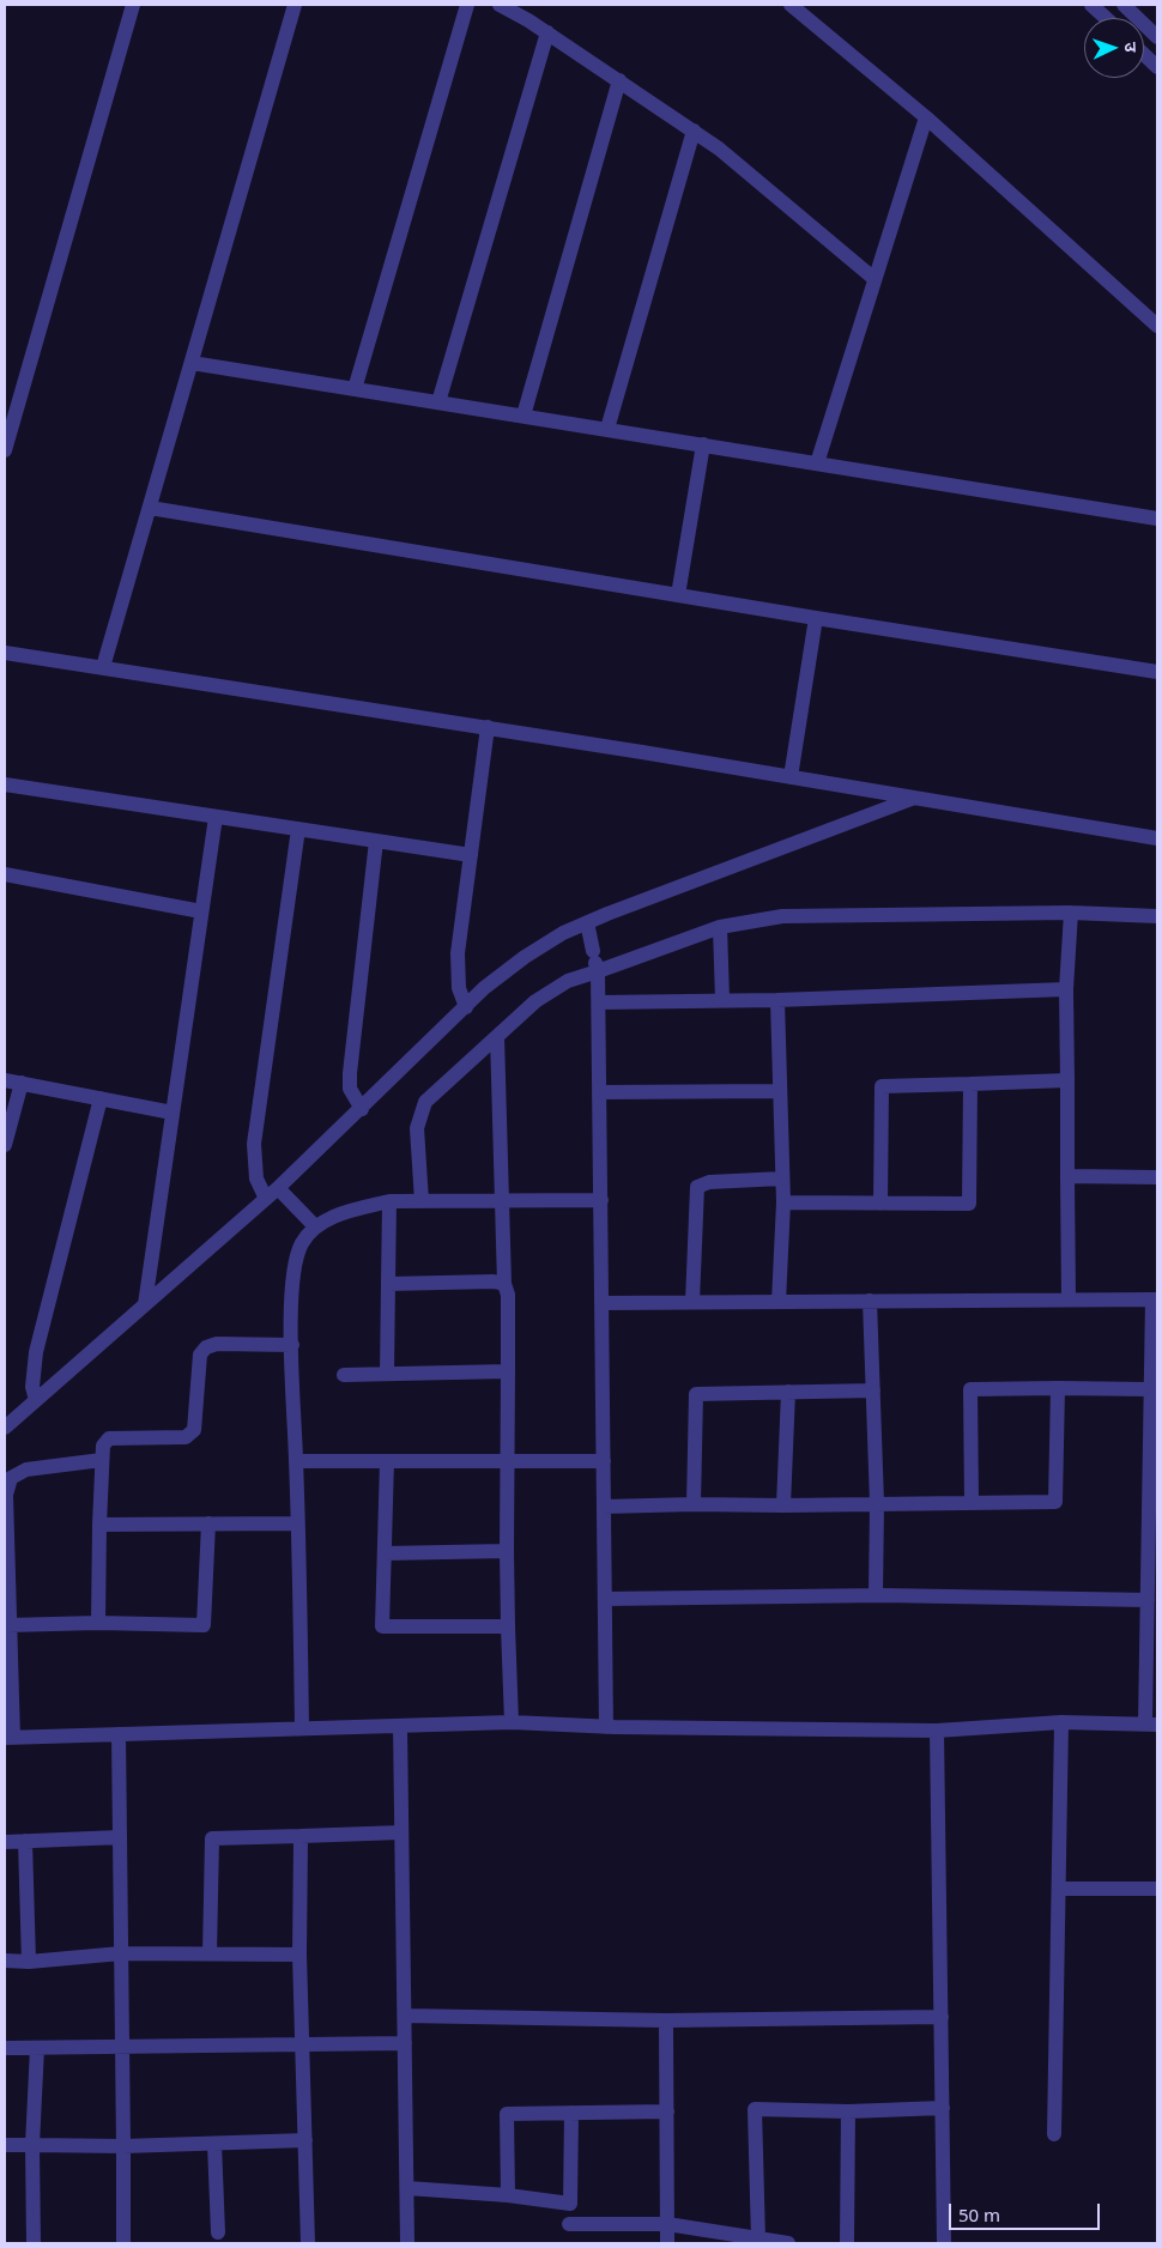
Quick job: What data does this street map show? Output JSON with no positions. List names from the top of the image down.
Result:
{
  "scale_bar": "50 m",
  "north": "right"
}
